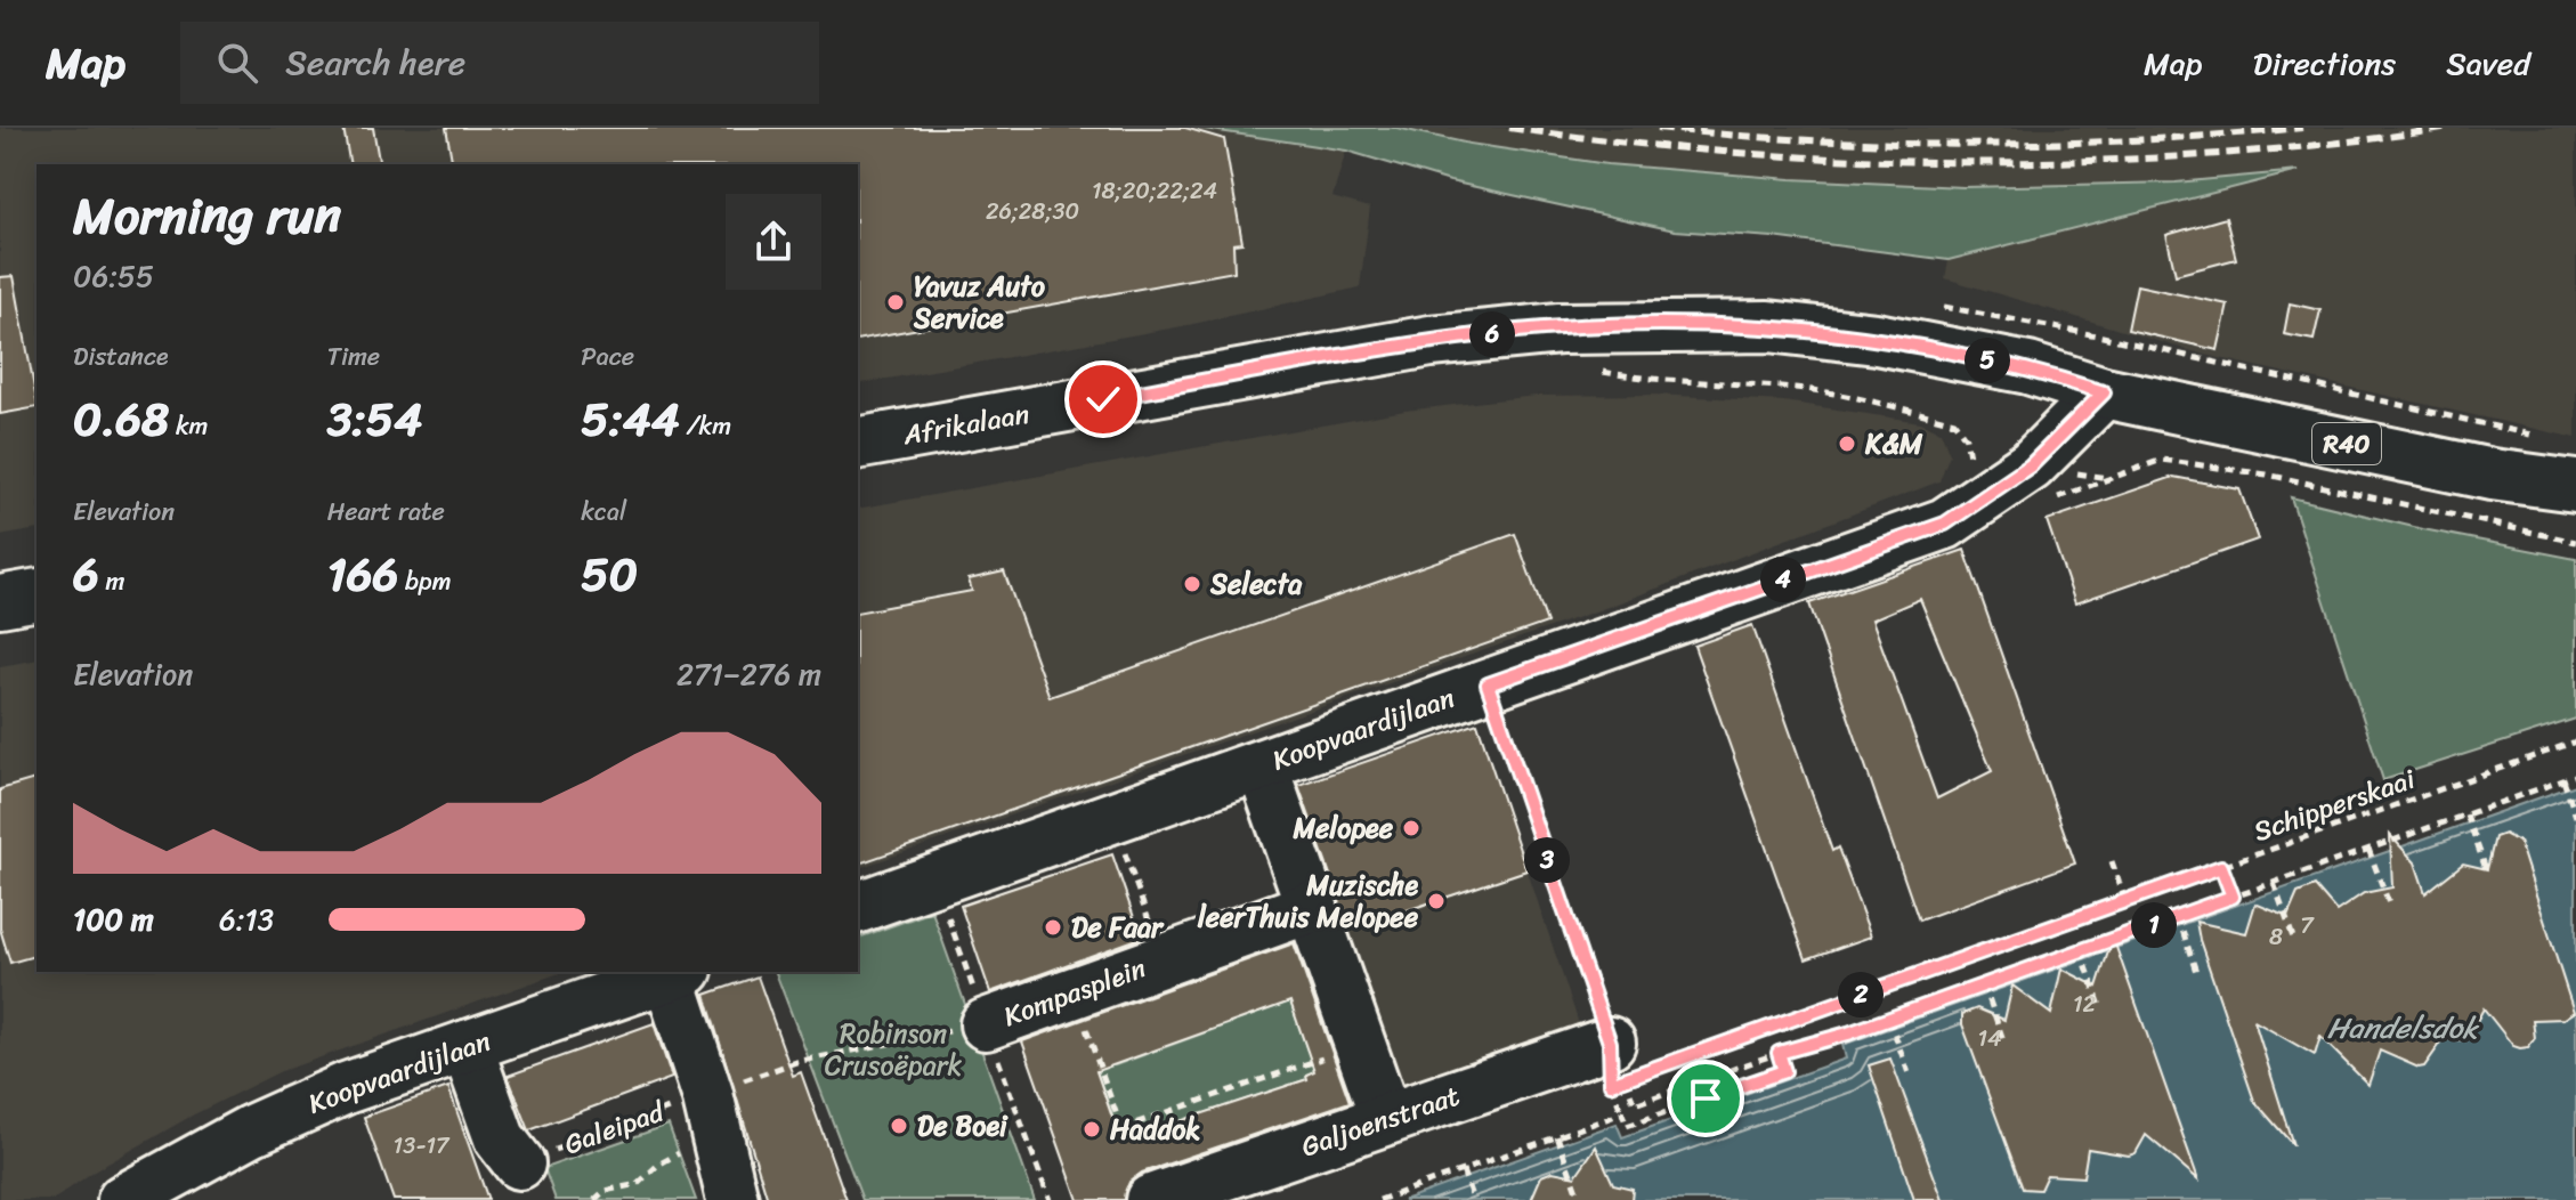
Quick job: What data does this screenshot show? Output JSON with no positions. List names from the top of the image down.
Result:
{
  "streets": {
    "street": [
      "Afrikalaan",
      "R40",
      "Koopvaardijlaan",
      "Kompasplein",
      "Galjoenstraat"
    ],
    "path": ["Schipperskaai", "Galeipad"]
  },
  "crossings": [
    ["Afrikalaan", "R40"],
    ["Afrikalaan", "Koopvaardijlaan"],
    ["R40", "Koopvaardijlaan"],
    ["Koopvaardijlaan", "Kompasplein"],
    ["Schipperskaai", "Galjoenstraat"],
    ["Kompasplein", "Galeipad"]
  ],
  "water": ["Handelsdok"],
  "parks": ["Robinson Crusoëpark"],
  "places": [
    "Yavuz Auto Service",
    "K&M",
    "Selecta",
    "Melopee",
    "Muzische leerThuis Melopee",
    "De Faar",
    "De Boei",
    "Haddok"
  ],
  "house_numbers": [
    "18;20;22;24",
    "26;28;30",
    "7",
    "8",
    "12",
    "14",
    "13-17"
  ],
  "page": {
    "header": "Map",
    "search": "Search here",
    "nav": ["Map", "Directions", "Saved"],
    "heading": ["Morning run", "06:55"],
    "pins": [
      "6",
      "5",
      "4",
      "3",
      "1",
      "2"
    ],
    "stats": [
      ["Distance", "0.68 km"],
      ["Time", "3:54"],
      ["Pace", "5:44 /km"],
      ["Elevation", "6 m"],
      ["Heart rate", "166 bpm"],
      ["kcal", "50"]
    ],
    "chart": ["Elevation", "271–276 m"],
    "list": [
      {
        "name": "100 m",
        "note": "6:13"
      }
    ]
  }
}
